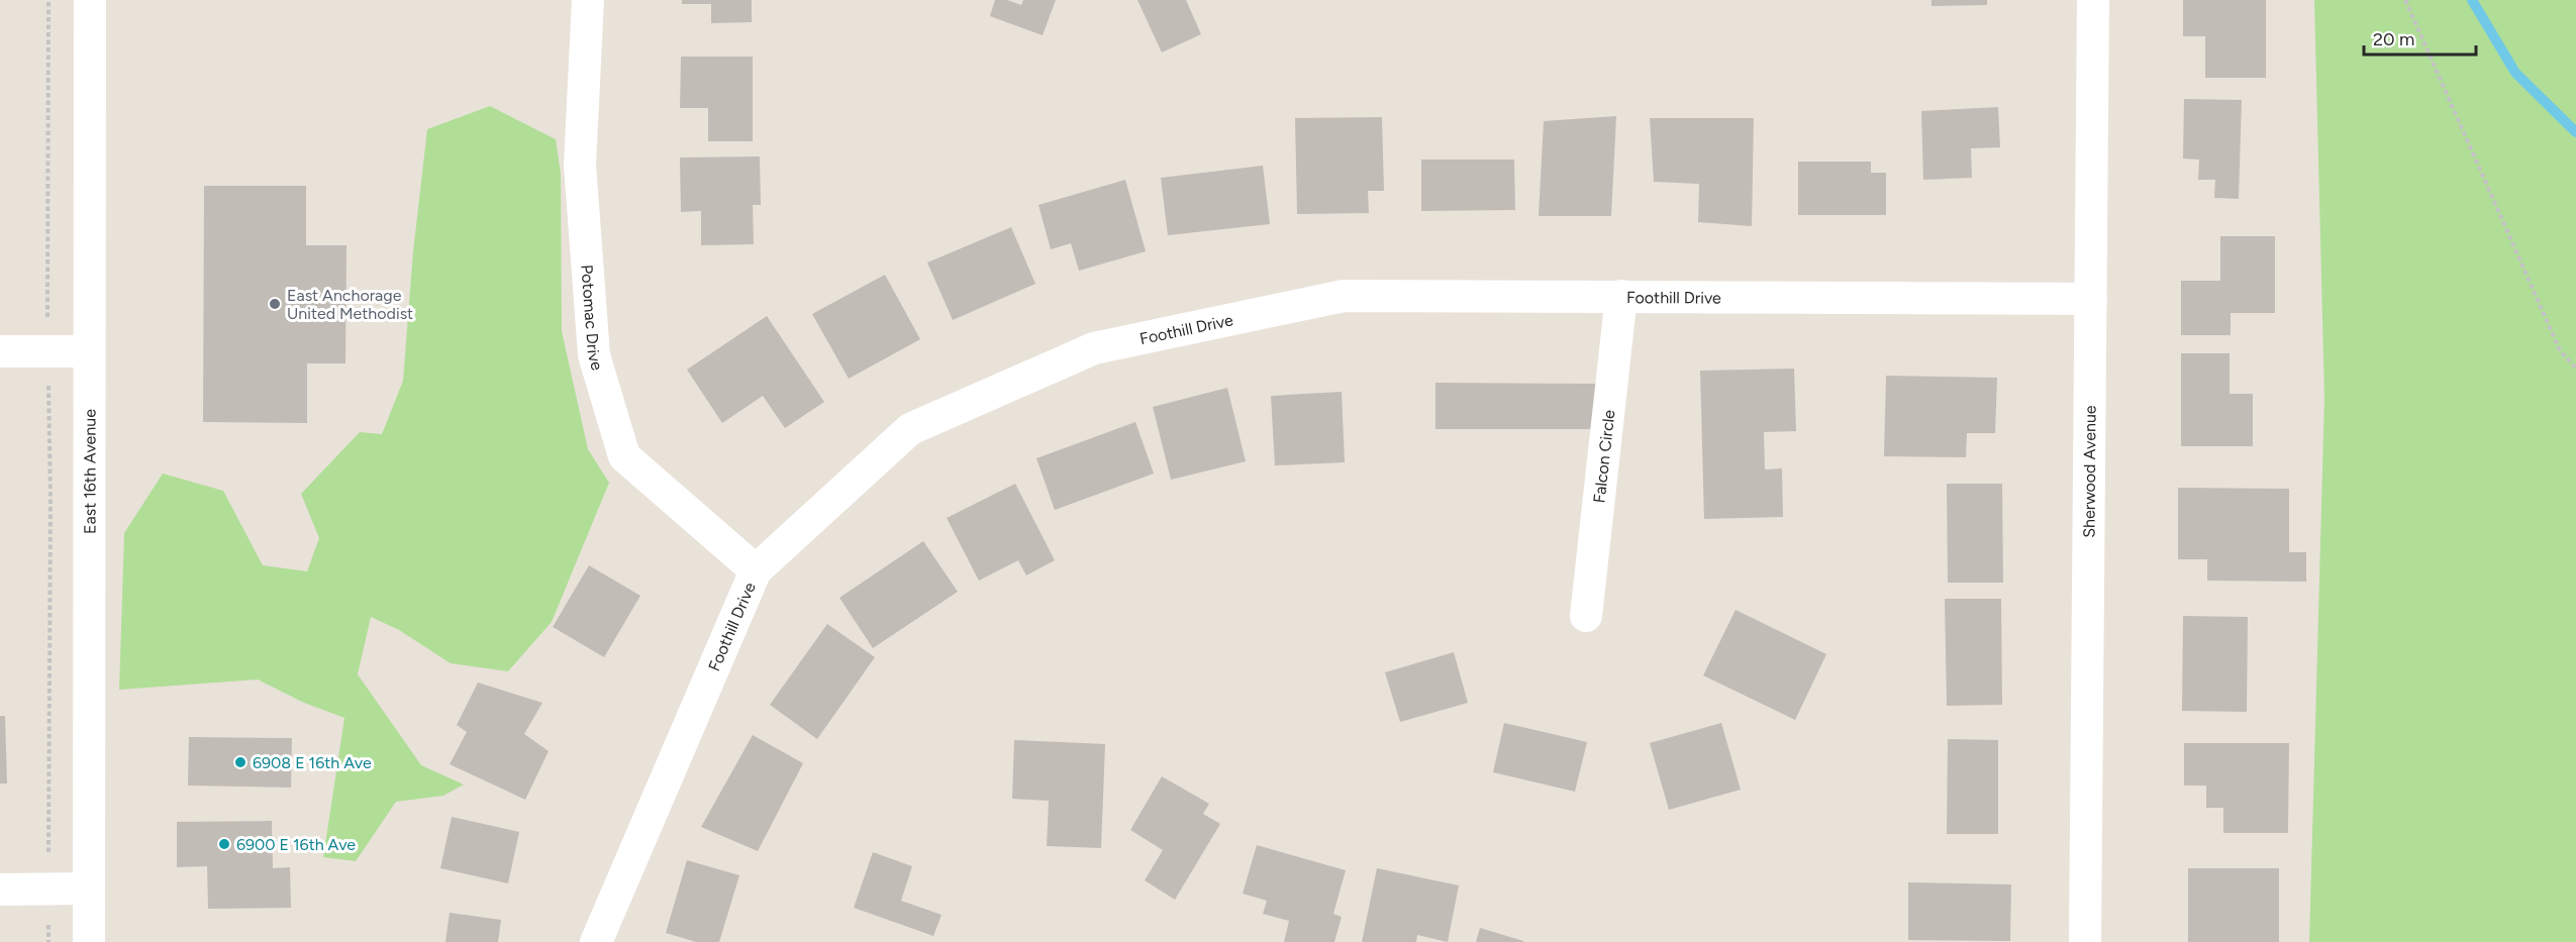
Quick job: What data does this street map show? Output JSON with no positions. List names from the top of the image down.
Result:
{
  "streets": {
    "street": [
      "Foothill Drive",
      "Potomac Drive",
      "Falcon Circle",
      "East 16th Avenue",
      "Sherwood Avenue"
    ]
  },
  "crossings": [
    ["Foothill Drive", "Potomac Drive"],
    ["Foothill Drive", "Falcon Circle"],
    ["Foothill Drive", "Sherwood Avenue"]
  ],
  "places": ["East Anchorage United Methodist", "6908 E 16th Ave", "6900 E 16th Ave"],
  "scale_bar": "20 m"
}
